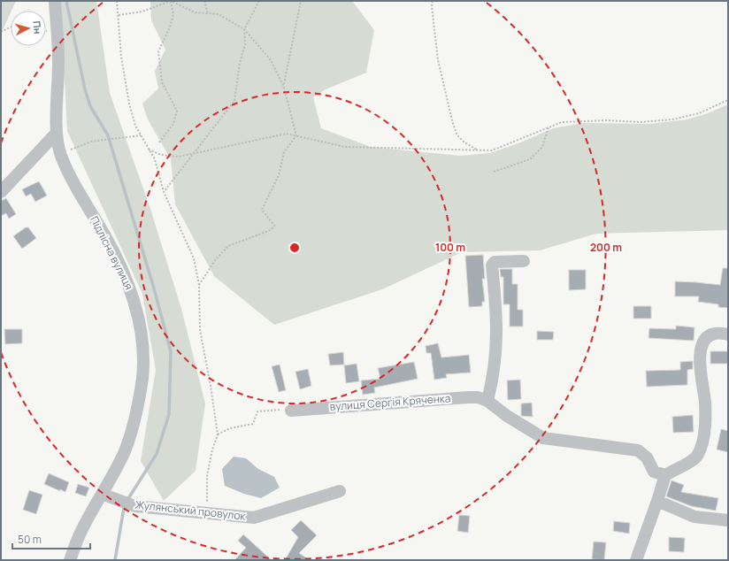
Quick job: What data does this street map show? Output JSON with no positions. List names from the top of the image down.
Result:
{
  "streets": {
    "street": ["Підлісна вулиця", "вулиця Сергія Кряченка", "Жулянський провулок"]
  },
  "crossings": [
    ["Підлісна вулиця", "Жулянський провулок"]
  ],
  "scale_bar": "50 m",
  "north": "right",
  "rings": ["100 m", "200 m"]
}
